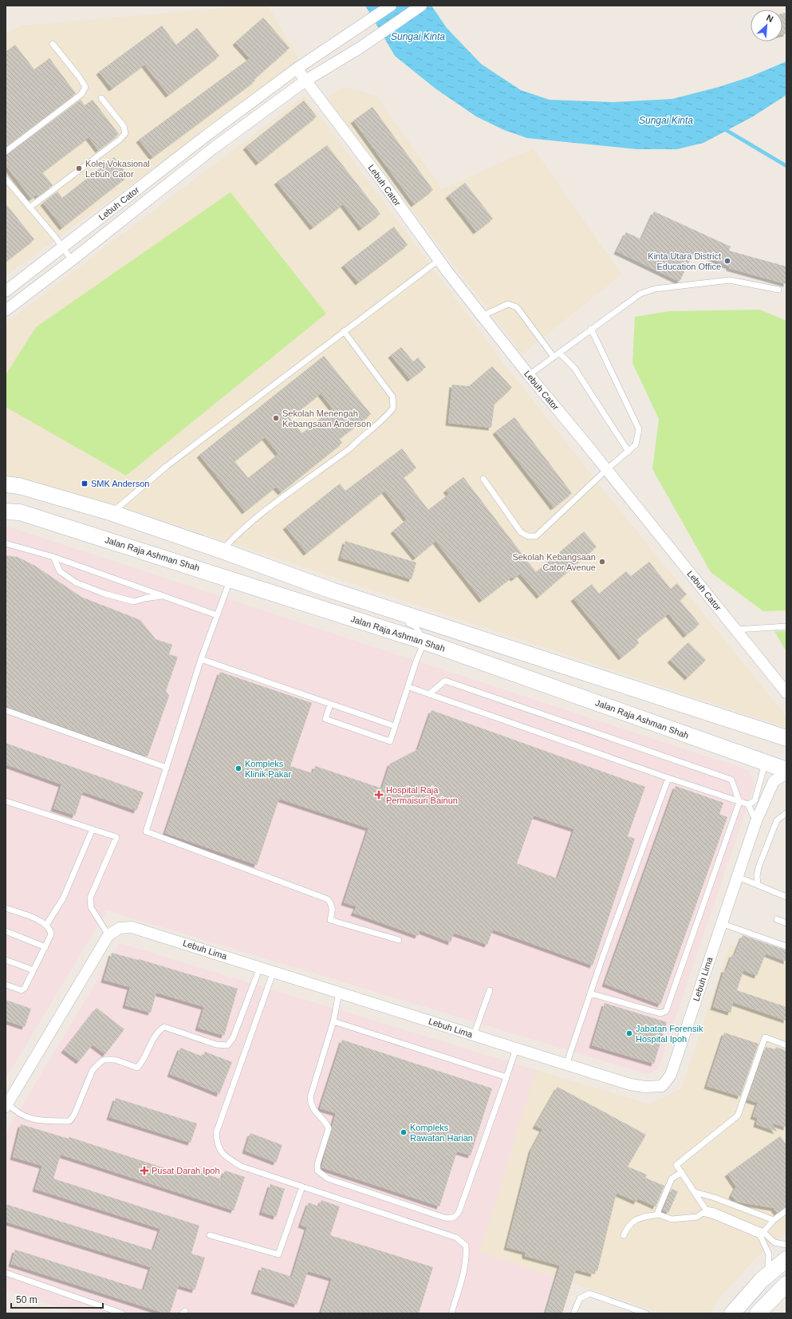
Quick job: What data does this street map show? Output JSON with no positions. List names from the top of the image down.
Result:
{
  "streets": {
    "main road": ["Jalan Raja Ashman Shah"],
    "street": ["Lebuh Cator", "Lebuh Lima"]
  },
  "water": ["Sungai Kinta"],
  "places": {
    "other": [
      "Kolej Vokasional Lebuh Cator",
      "Kinta Utara District Education Office",
      "Sekolah Menengah Kebangsaan Anderson",
      "Sekolah Kebangsaan Cator Avenue",
      "Kompleks Klinik Pakar",
      "Jabatan Forensik Hospital Ipoh",
      "Kompleks Rawatan Harian"
    ],
    "transit": ["SMK Anderson"],
    "health": ["Hospital Raja Permaisuri Bainun", "Pusat Darah Ipoh"]
  },
  "scale_bar": "50 m",
  "north": "top right"
}
